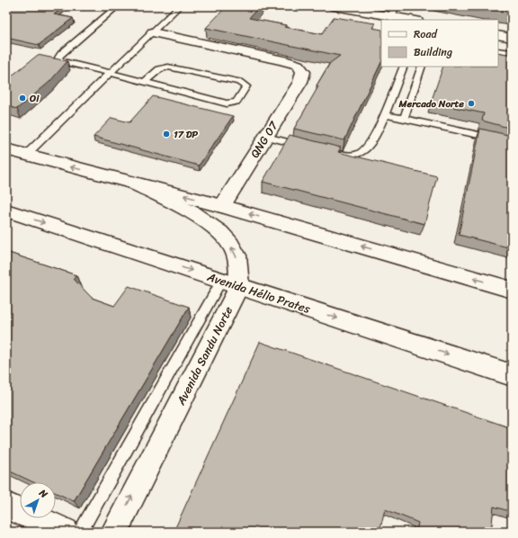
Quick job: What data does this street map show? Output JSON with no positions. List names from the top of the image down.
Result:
{
  "streets": {
    "main road": ["QNG 07", "Avenida Hélio Prates", "Avenida Sandu Norte"]
  },
  "crossings": [
    ["Avenida Hélio Prates", "Avenida Sandu Norte"]
  ],
  "one_way": ["Avenida Sandu Norte"],
  "places": ["Oi", "Mercado Norte", "17 DP"],
  "legend": ["Road", "Building"],
  "north": "top right"
}
